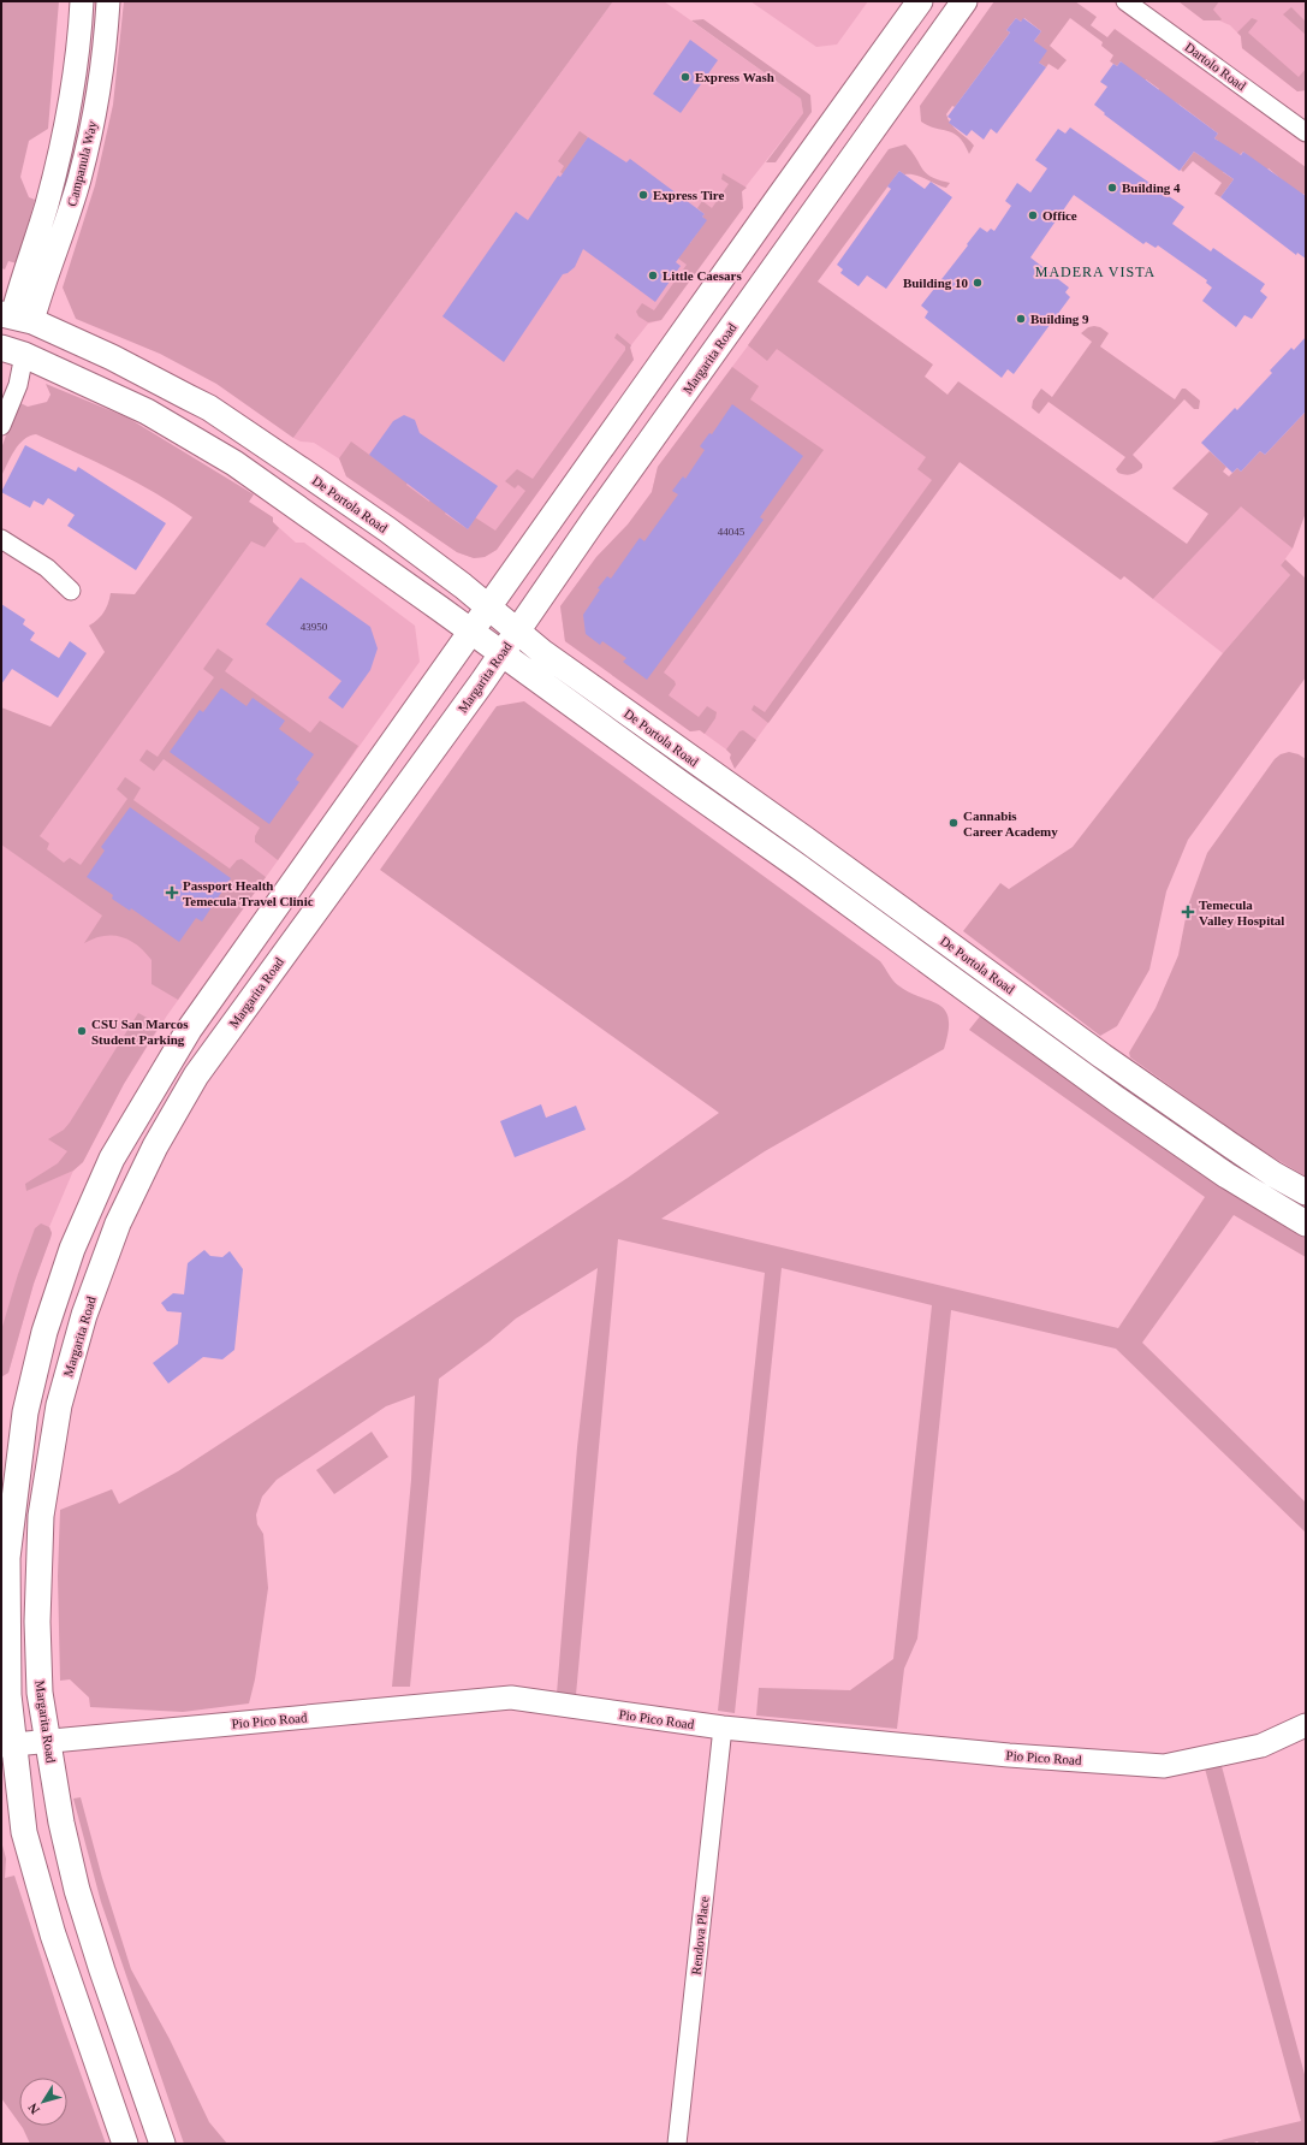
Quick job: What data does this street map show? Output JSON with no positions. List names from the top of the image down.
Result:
{
  "streets": {
    "main road": ["Margarita Road", "De Portola Road"],
    "street": [
      "Dartolo Road",
      "Campanula Way",
      "Pio Pico Road",
      "Rendova Place"
    ]
  },
  "crossings": [
    ["Campanula Way", "De Portola Road"],
    ["Margarita Road", "De Portola Road"],
    ["Margarita Road", "Pio Pico Road"],
    ["Pio Pico Road", "Rendova Place"]
  ],
  "districts": ["MADERA VISTA"],
  "places": {
    "other": [
      "Express Wash",
      "Building 4",
      "Express Tire",
      "Office",
      "Little Caesars",
      "Building 10",
      "Building 9",
      "Cannabis Career Academy",
      "CSU San Marcos Student Parking"
    ],
    "health": ["Passport Health Temecula Travel Clinic", "Temecula Valley Hospital"]
  },
  "house_numbers": ["44045", "43950"],
  "north": "bottom left"
}
